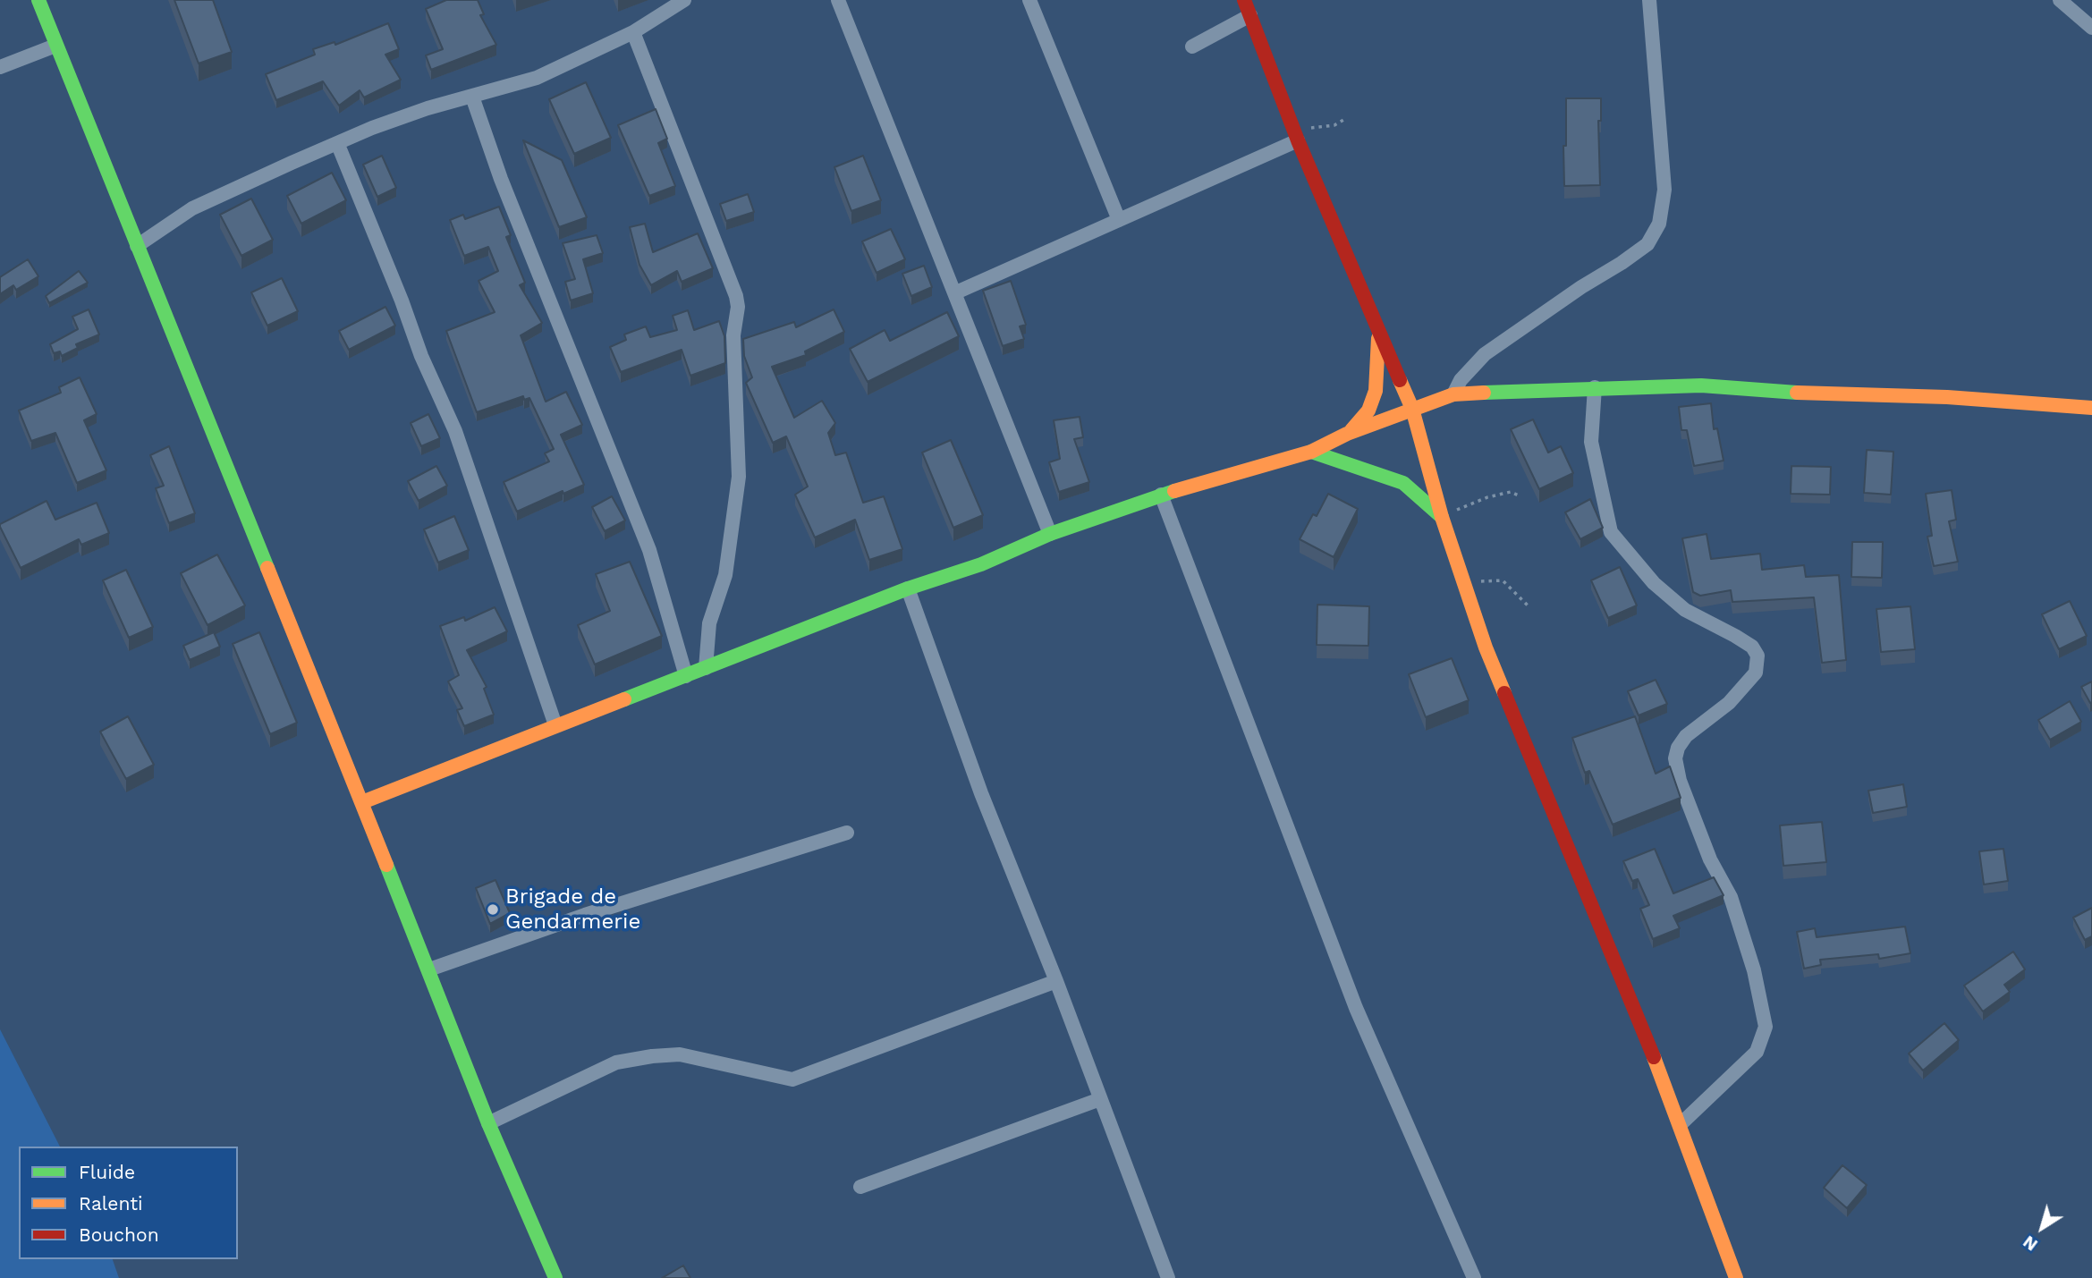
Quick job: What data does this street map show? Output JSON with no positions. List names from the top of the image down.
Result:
{
  "places": ["Brigade de Gendarmerie"],
  "legend": ["Fluide", "Ralenti", "Bouchon"],
  "north": "bottom left"
}
